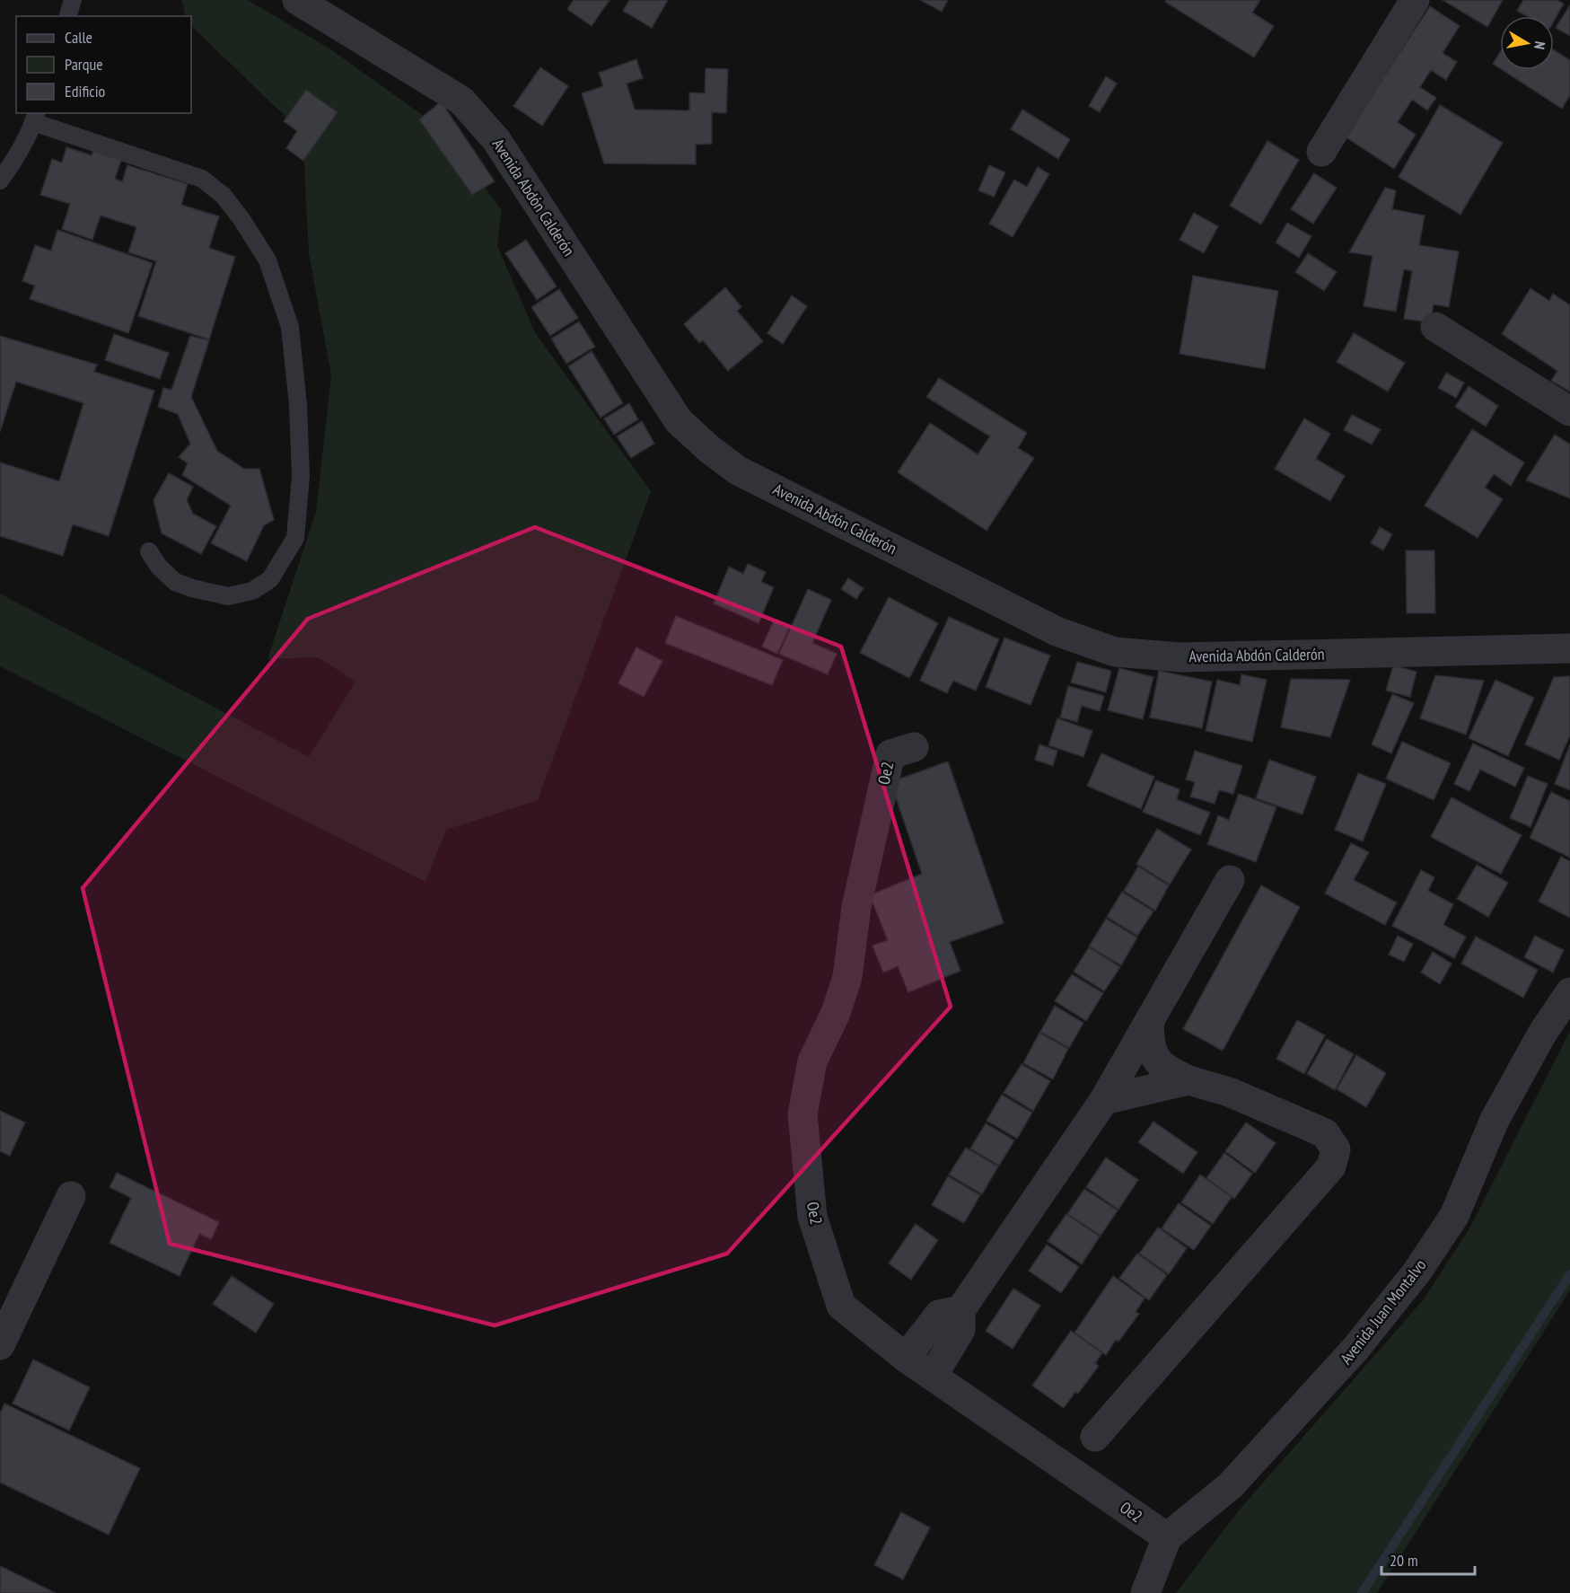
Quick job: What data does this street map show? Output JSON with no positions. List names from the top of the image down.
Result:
{
  "streets": {
    "street": ["Avenida Abdón Calderón", "Oe2", "Avenida Juan Montalvo"]
  },
  "crossings": [
    ["Oe2", "Avenida Juan Montalvo"]
  ],
  "legend": ["Calle", "Parque", "Edificio"],
  "scale_bar": "20 m",
  "north": "right"
}
